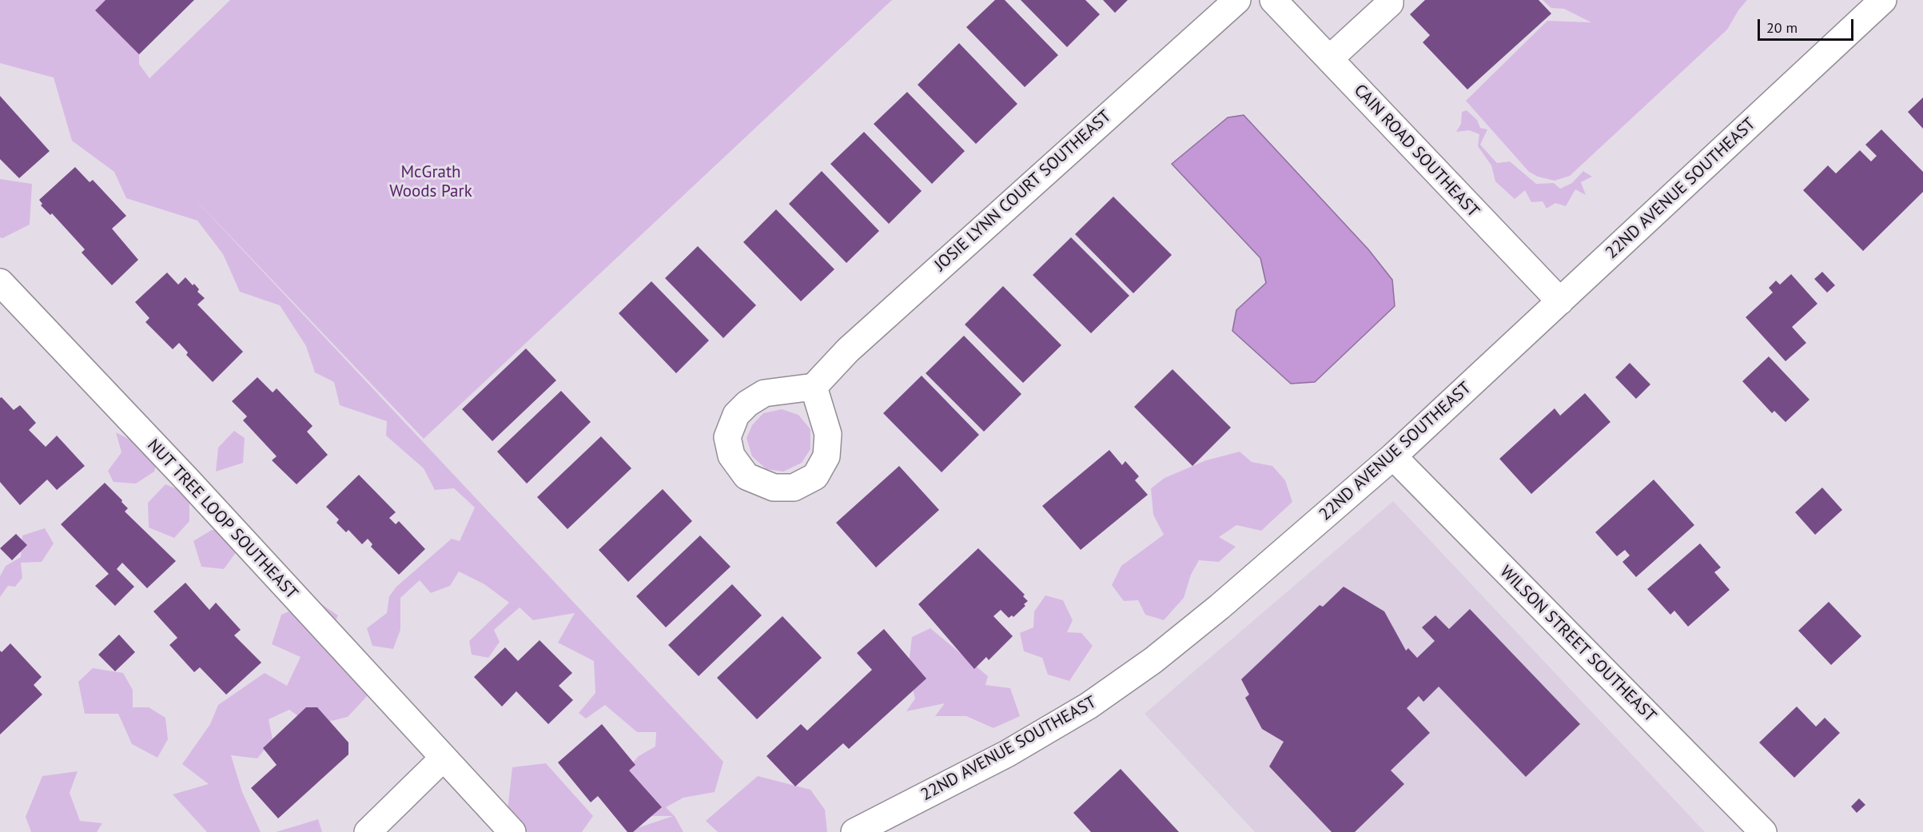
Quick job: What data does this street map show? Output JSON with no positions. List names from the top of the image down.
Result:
{
  "streets": {
    "street": [
      "CAIN ROAD SOUTHEAST",
      "22ND AVENUE SOUTHEAST",
      "JOSIE LYNN COURT SOUTHEAST",
      "NUT TREE LOOP SOUTHEAST",
      "WILSON STREET SOUTHEAST"
    ]
  },
  "crossings": [
    ["CAIN ROAD SOUTHEAST", "22ND AVENUE SOUTHEAST"],
    ["22ND AVENUE SOUTHEAST", "WILSON STREET SOUTHEAST"]
  ],
  "parks": ["McGrath Woods Park"],
  "scale_bar": "20 m"
}
